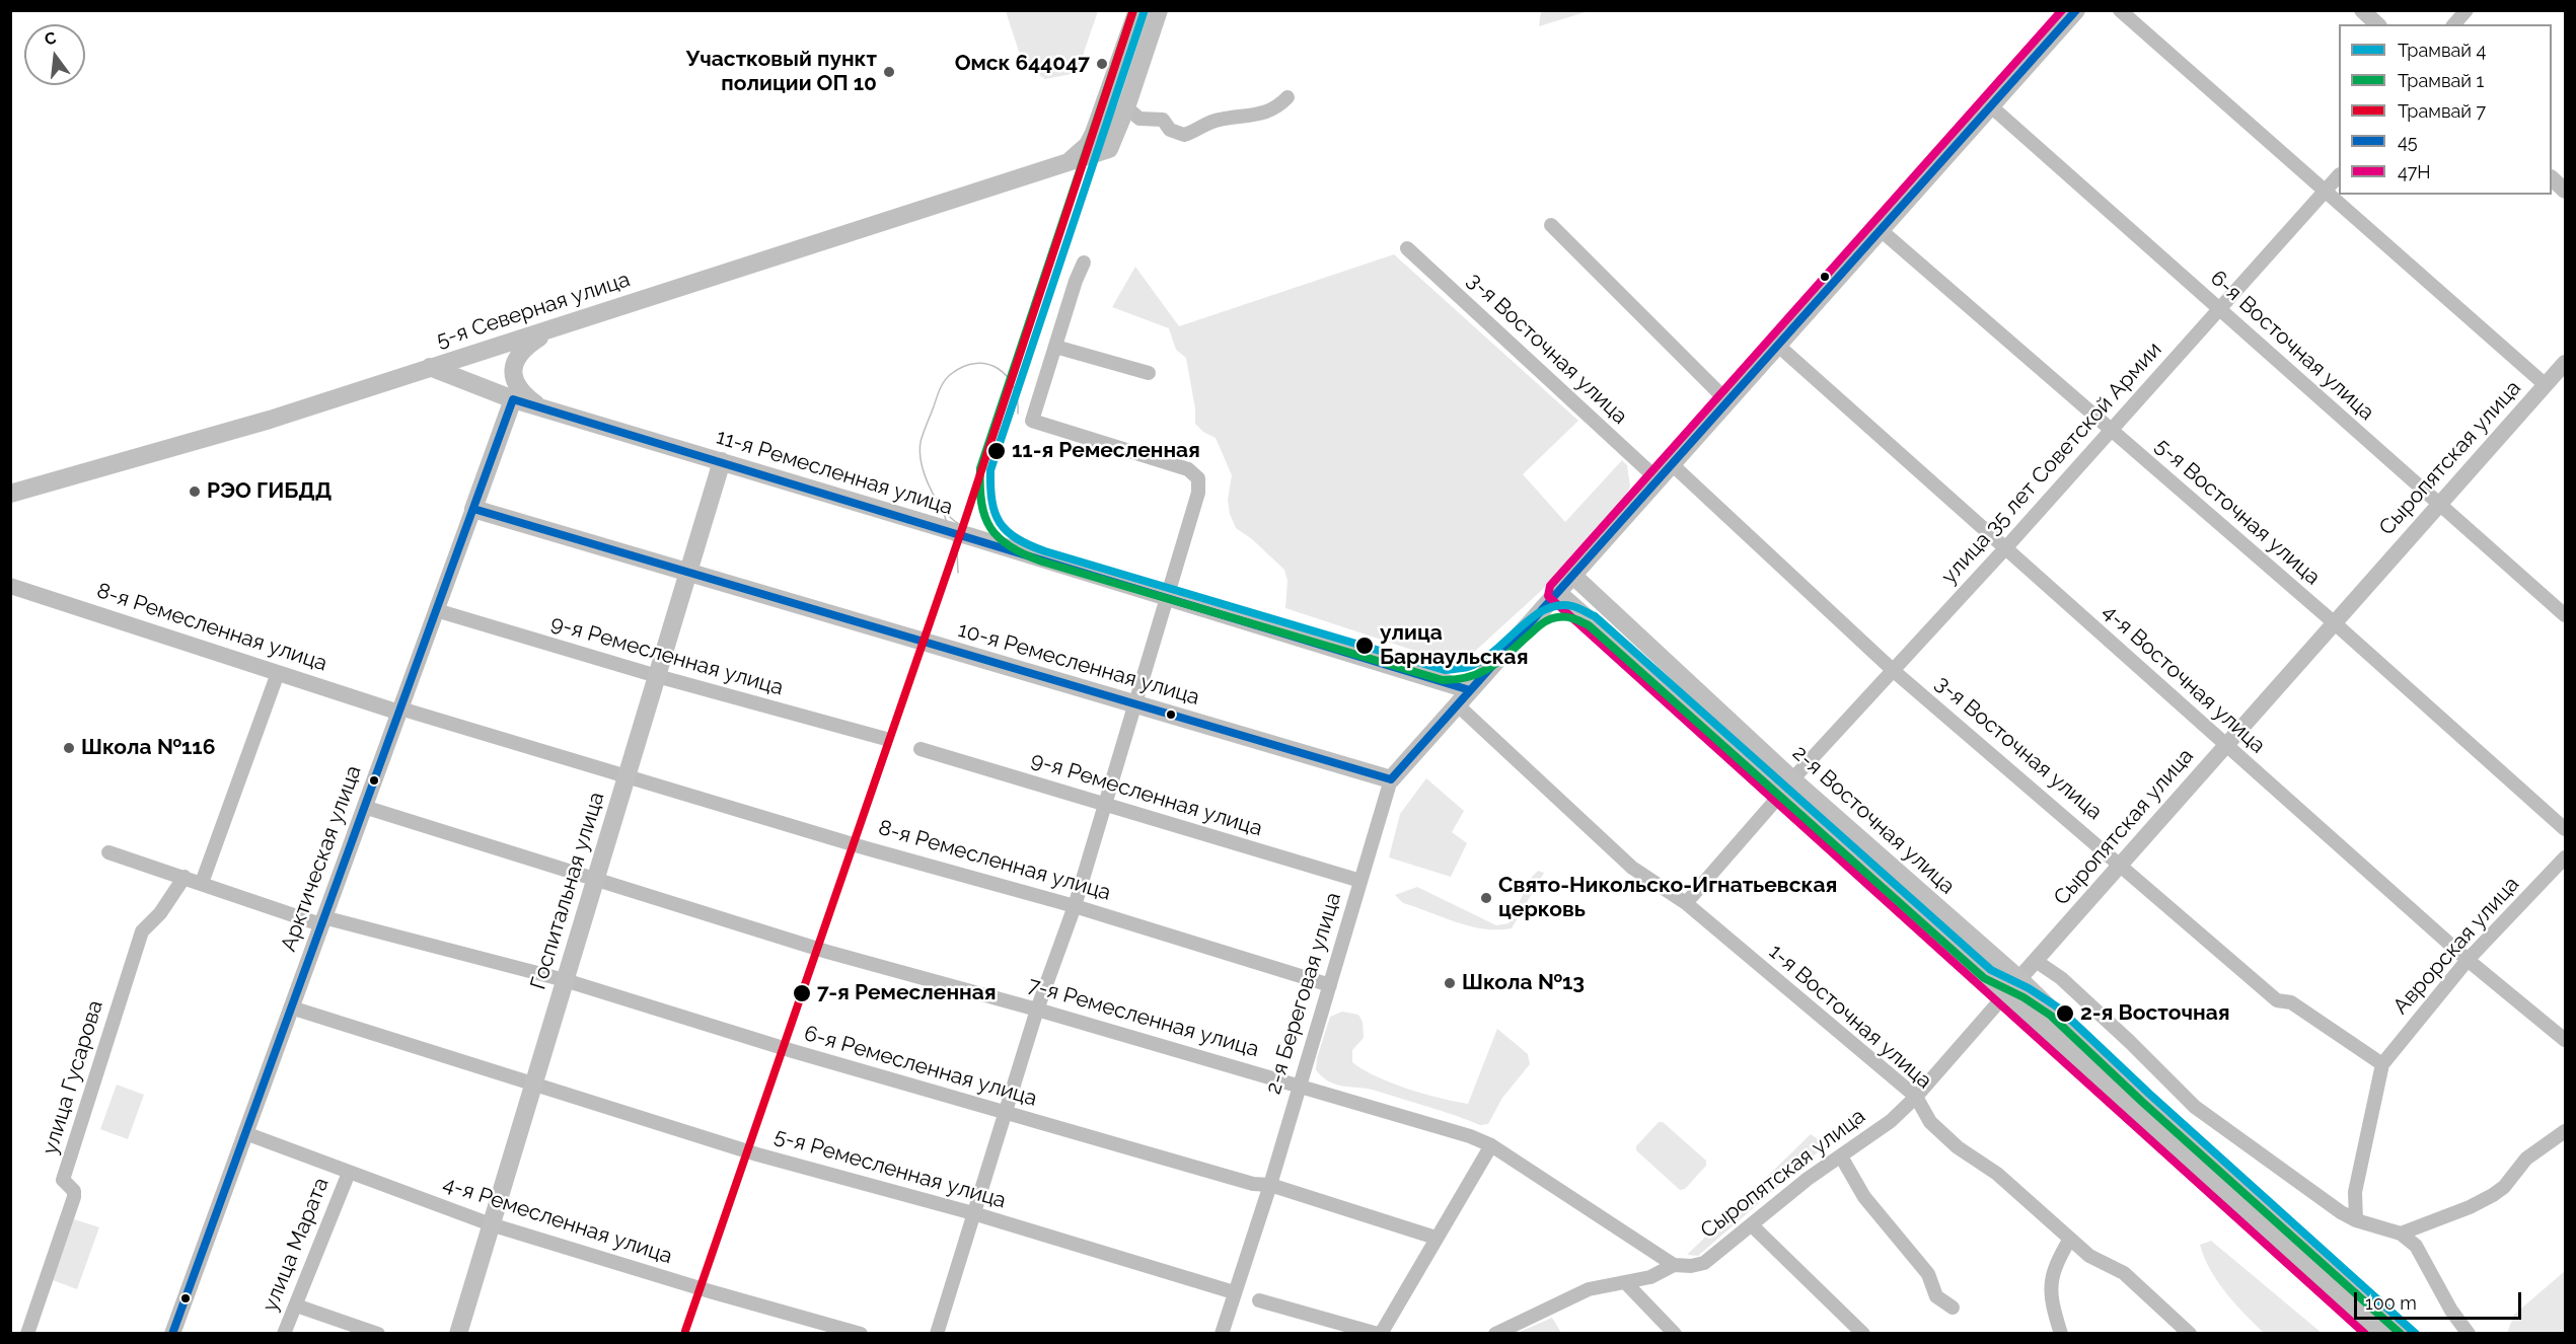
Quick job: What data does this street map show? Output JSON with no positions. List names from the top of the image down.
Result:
{
  "streets": {
    "main road": [
      "5-я Северная улица",
      "11-я Ремесленная улица",
      "10-я Ремесленная улица",
      "2-я Восточная улица",
      "Арктическая улица",
      "Госпитальная улица",
      "2-я Береговая улица"
    ],
    "street": [
      "6-я Восточная улица",
      "3-я Восточная улица",
      "Сыропятская улица",
      "улица 35 лет Советской Армии",
      "5-я Восточная улица",
      "8-я Ремесленная улица",
      "9-я Ремесленная улица",
      "4-я Восточная улица",
      "Аврорская улица",
      "1-я Восточная улица",
      "7-я Ремесленная улица",
      "6-я Ремесленная улица",
      "улица Гусарова",
      "5-я Ремесленная улица",
      "4-я Ремесленная улица",
      "улица Марата"
    ]
  },
  "crossings": [
    ["5-я Северная улица", "11-я Ремесленная улица"],
    ["6-я Восточная улица", "Сыропятская улица"],
    ["6-я Восточная улица", "улица 35 лет Советской Армии"],
    ["6-я Восточная улица", "2-я Береговая улица"],
    ["3-я Восточная улица", "Сыропятская улица"],
    ["3-я Восточная улица", "улица 35 лет Советской Армии"],
    ["3-я Восточная улица", "Аврорская улица"],
    ["3-я Восточная улица", "2-я Береговая улица"],
    ["Сыропятская улица", "5-я Восточная улица"],
    ["Сыропятская улица", "4-я Восточная улица"],
    ["Сыропятская улица", "2-я Восточная улица"],
    ["Сыропятская улица", "1-я Восточная улица"],
    ["Сыропятская улица", "7-я Ремесленная улица"],
    ["улица 35 лет Советской Армии", "5-я Восточная улица"],
    ["улица 35 лет Советской Армии", "4-я Восточная улица"],
    ["улица 35 лет Советской Армии", "2-я Восточная улица"],
    ["улица 35 лет Советской Армии", "1-я Восточная улица"],
    ["11-я Ремесленная улица", "Арктическая улица"],
    ["11-я Ремесленная улица", "Госпитальная улица"],
    ["11-я Ремесленная улица", "2-я Береговая улица"],
    ["5-я Восточная улица", "2-я Береговая улица"],
    ["8-я Ремесленная улица", "Арктическая улица"],
    ["8-я Ремесленная улица", "Госпитальная улица"],
    ["8-я Ремесленная улица", "2-я Береговая улица"],
    ["9-я Ремесленная улица", "Арктическая улица"],
    ["9-я Ремесленная улица", "Госпитальная улица"],
    ["9-я Ремесленная улица", "2-я Береговая улица"],
    ["10-я Ремесленная улица", "Арктическая улица"],
    ["10-я Ремесленная улица", "Госпитальная улица"],
    ["10-я Ремесленная улица", "2-я Береговая улица"],
    ["4-я Восточная улица", "Аврорская улица"],
    ["4-я Восточная улица", "2-я Береговая улица"],
    ["2-я Восточная улица", "2-я Береговая улица"],
    ["Арктическая улица", "7-я Ремесленная улица"],
    ["Арктическая улица", "6-я Ремесленная улица"],
    ["Арктическая улица", "5-я Ремесленная улица"],
    ["Арктическая улица", "4-я Ремесленная улица"],
    ["Госпитальная улица", "7-я Ремесленная улица"],
    ["Госпитальная улица", "6-я Ремесленная улица"],
    ["Госпитальная улица", "5-я Ремесленная улица"],
    ["Госпитальная улица", "4-я Ремесленная улица"],
    ["2-я Береговая улица", "1-я Восточная улица"],
    ["2-я Береговая улица", "7-я Ремесленная улица"],
    ["2-я Береговая улица", "6-я Ремесленная улица"],
    ["2-я Береговая улица", "5-я Ремесленная улица"],
    ["6-я Ремесленная улица", "улица Гусарова"],
    ["4-я Ремесленная улица", "улица Марата"]
  ],
  "places": [
    "Омск 644047",
    "Участковый пункт полиции ОП 10",
    "11-я Ремесленная",
    "РЭО ГИБДД",
    "улица Барнаульская",
    "Школа №116",
    "Свято-Никольско-Игнатьевская церковь",
    "Школа №13",
    "7-я Ремесленная",
    "2-я Восточная"
  ],
  "lines": [
    "tram line 4",
    "tram line 1",
    "tram line 7",
    "transit line 45",
    "transit line 47Н"
  ],
  "legend": [
    "Трамвай 4",
    "Трамвай 1",
    "Трамвай 7",
    "45",
    "47Н"
  ],
  "scale_bar": "100 m",
  "north": "top"
}
